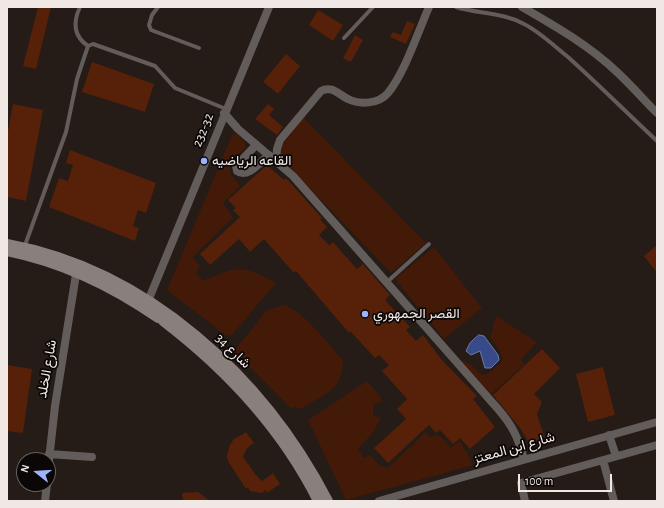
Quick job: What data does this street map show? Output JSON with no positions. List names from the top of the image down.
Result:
{
  "streets": {
    "main road": ["شارع 34"],
    "street": ["232-32", "شارع الخلد", "شارع ابن المعتز"]
  },
  "crossings": [
    ["232-32", "شارع 34"],
    ["شارع 34", "شارع الخلد"]
  ],
  "places": ["القاعه الرياضيه", "القصر الجمهوري"],
  "scale_bar": "100 m",
  "north": "left"
}
